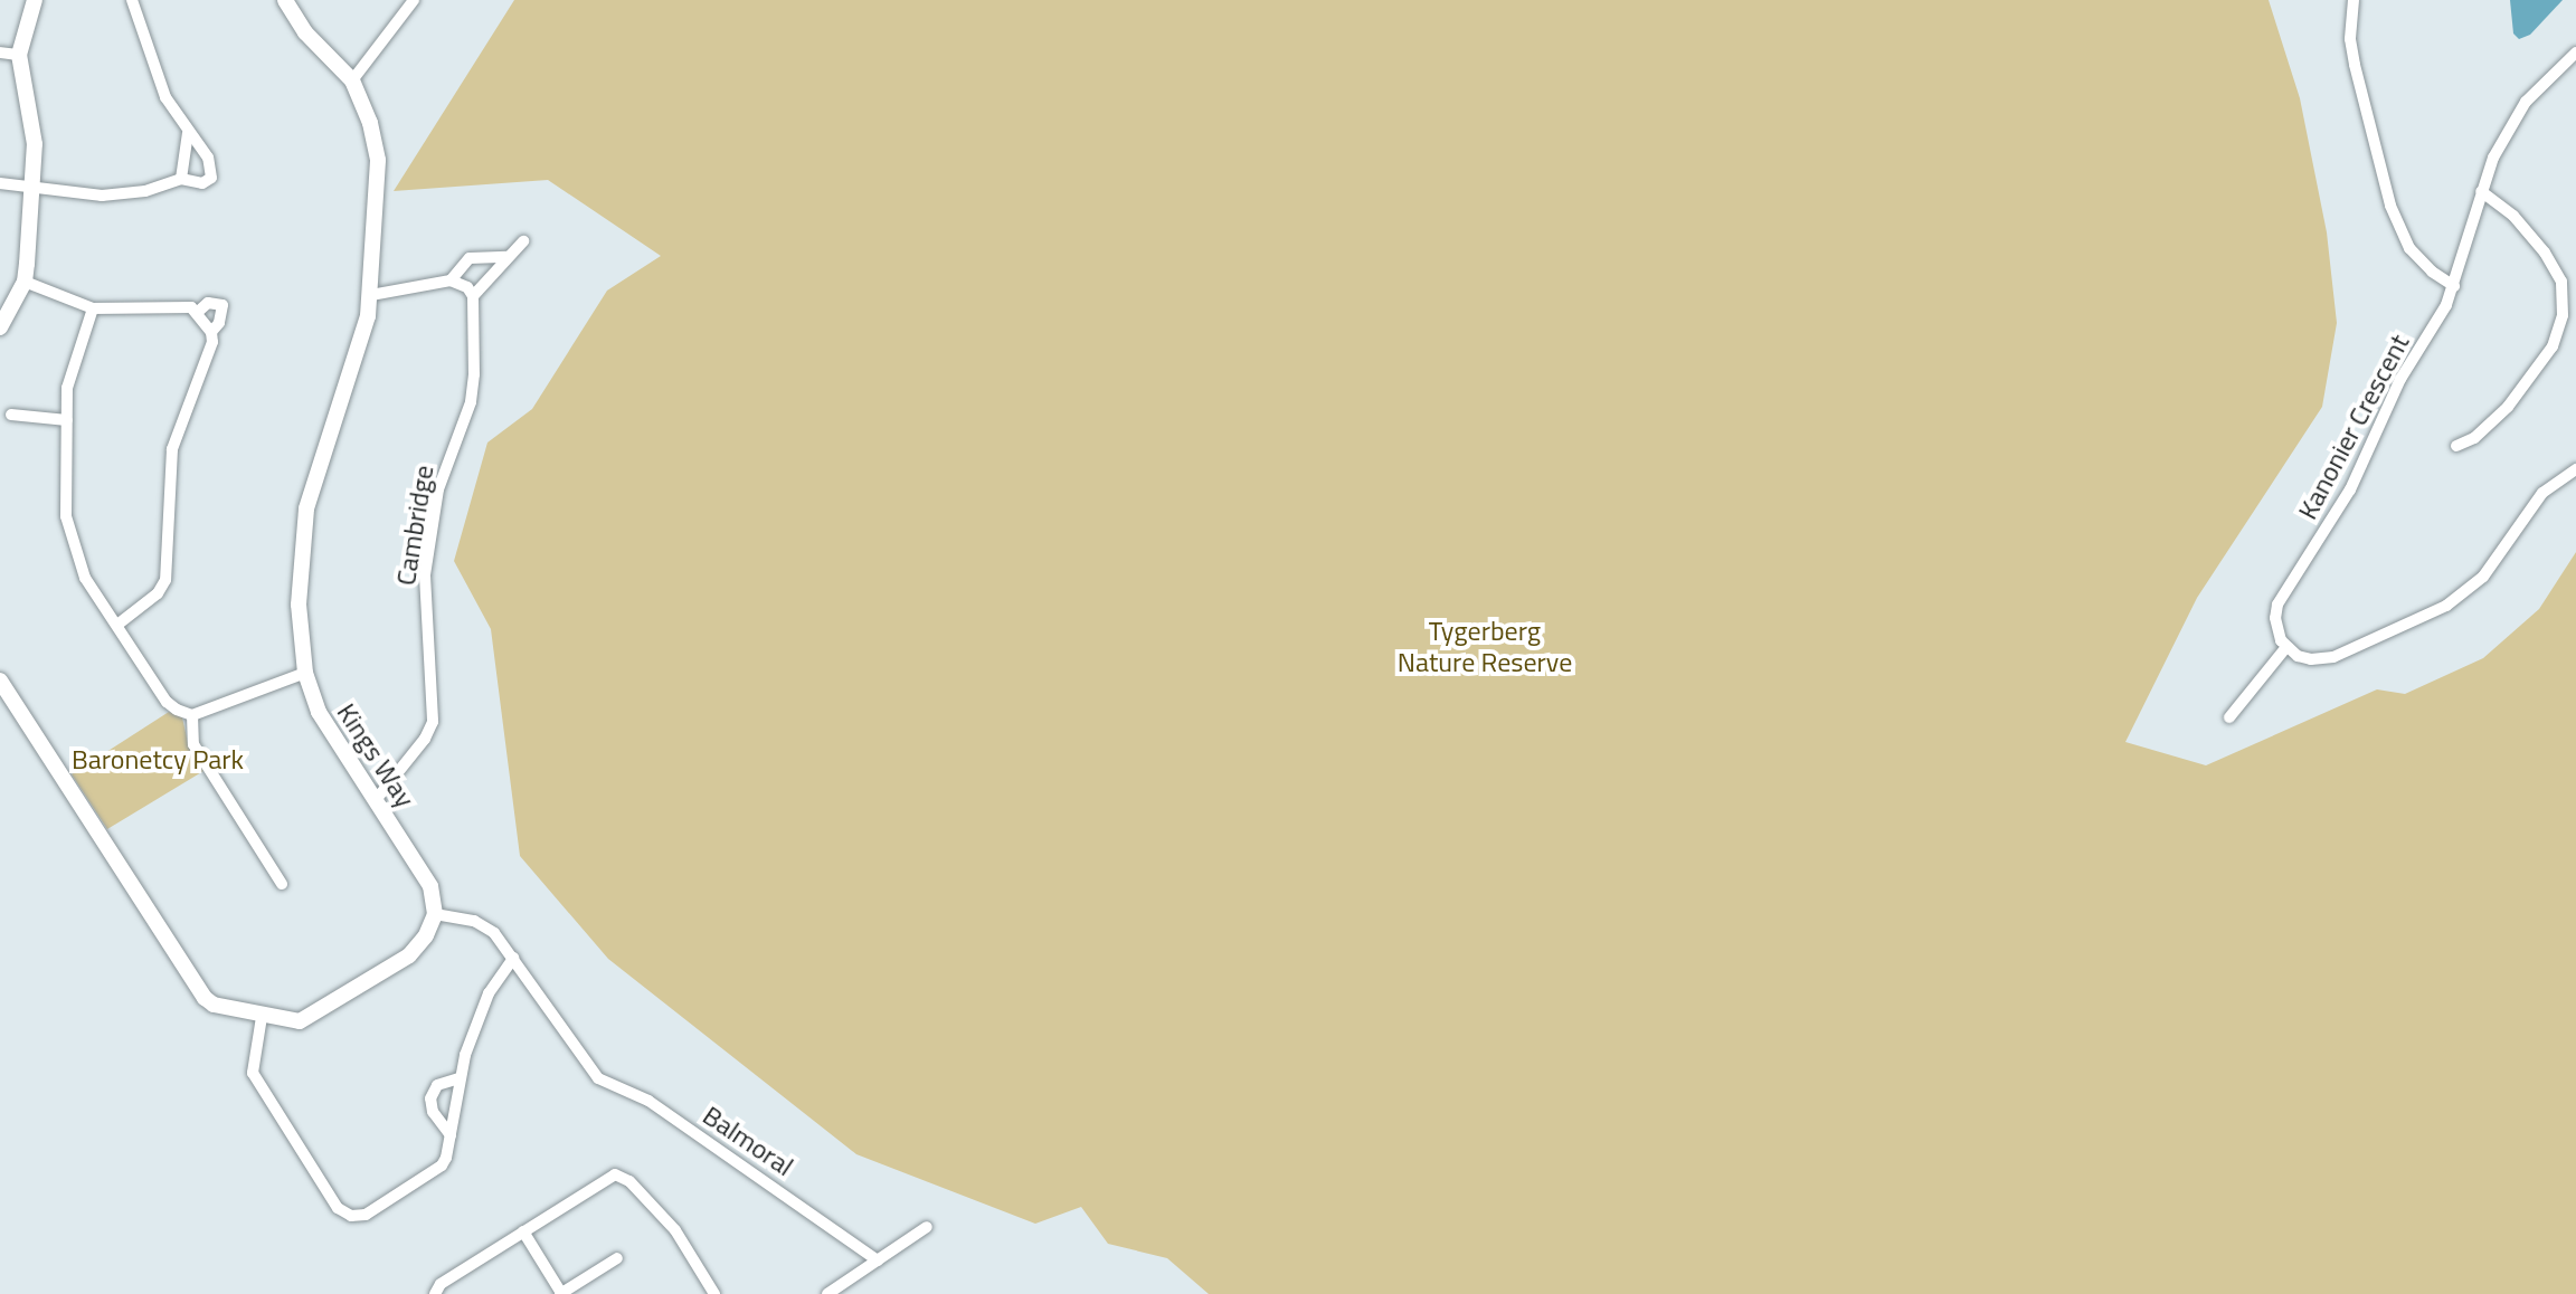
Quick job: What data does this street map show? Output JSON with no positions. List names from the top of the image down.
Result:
{
  "streets": {
    "street": [
      "Kanonier Crescent",
      "Cambridge",
      "Kings Way",
      "Balmoral"
    ]
  },
  "crossings": [
    ["Cambridge", "Kings Way"]
  ],
  "parks": ["Tygerberg Nature Reserve", "Baronetcy Park"]
}
